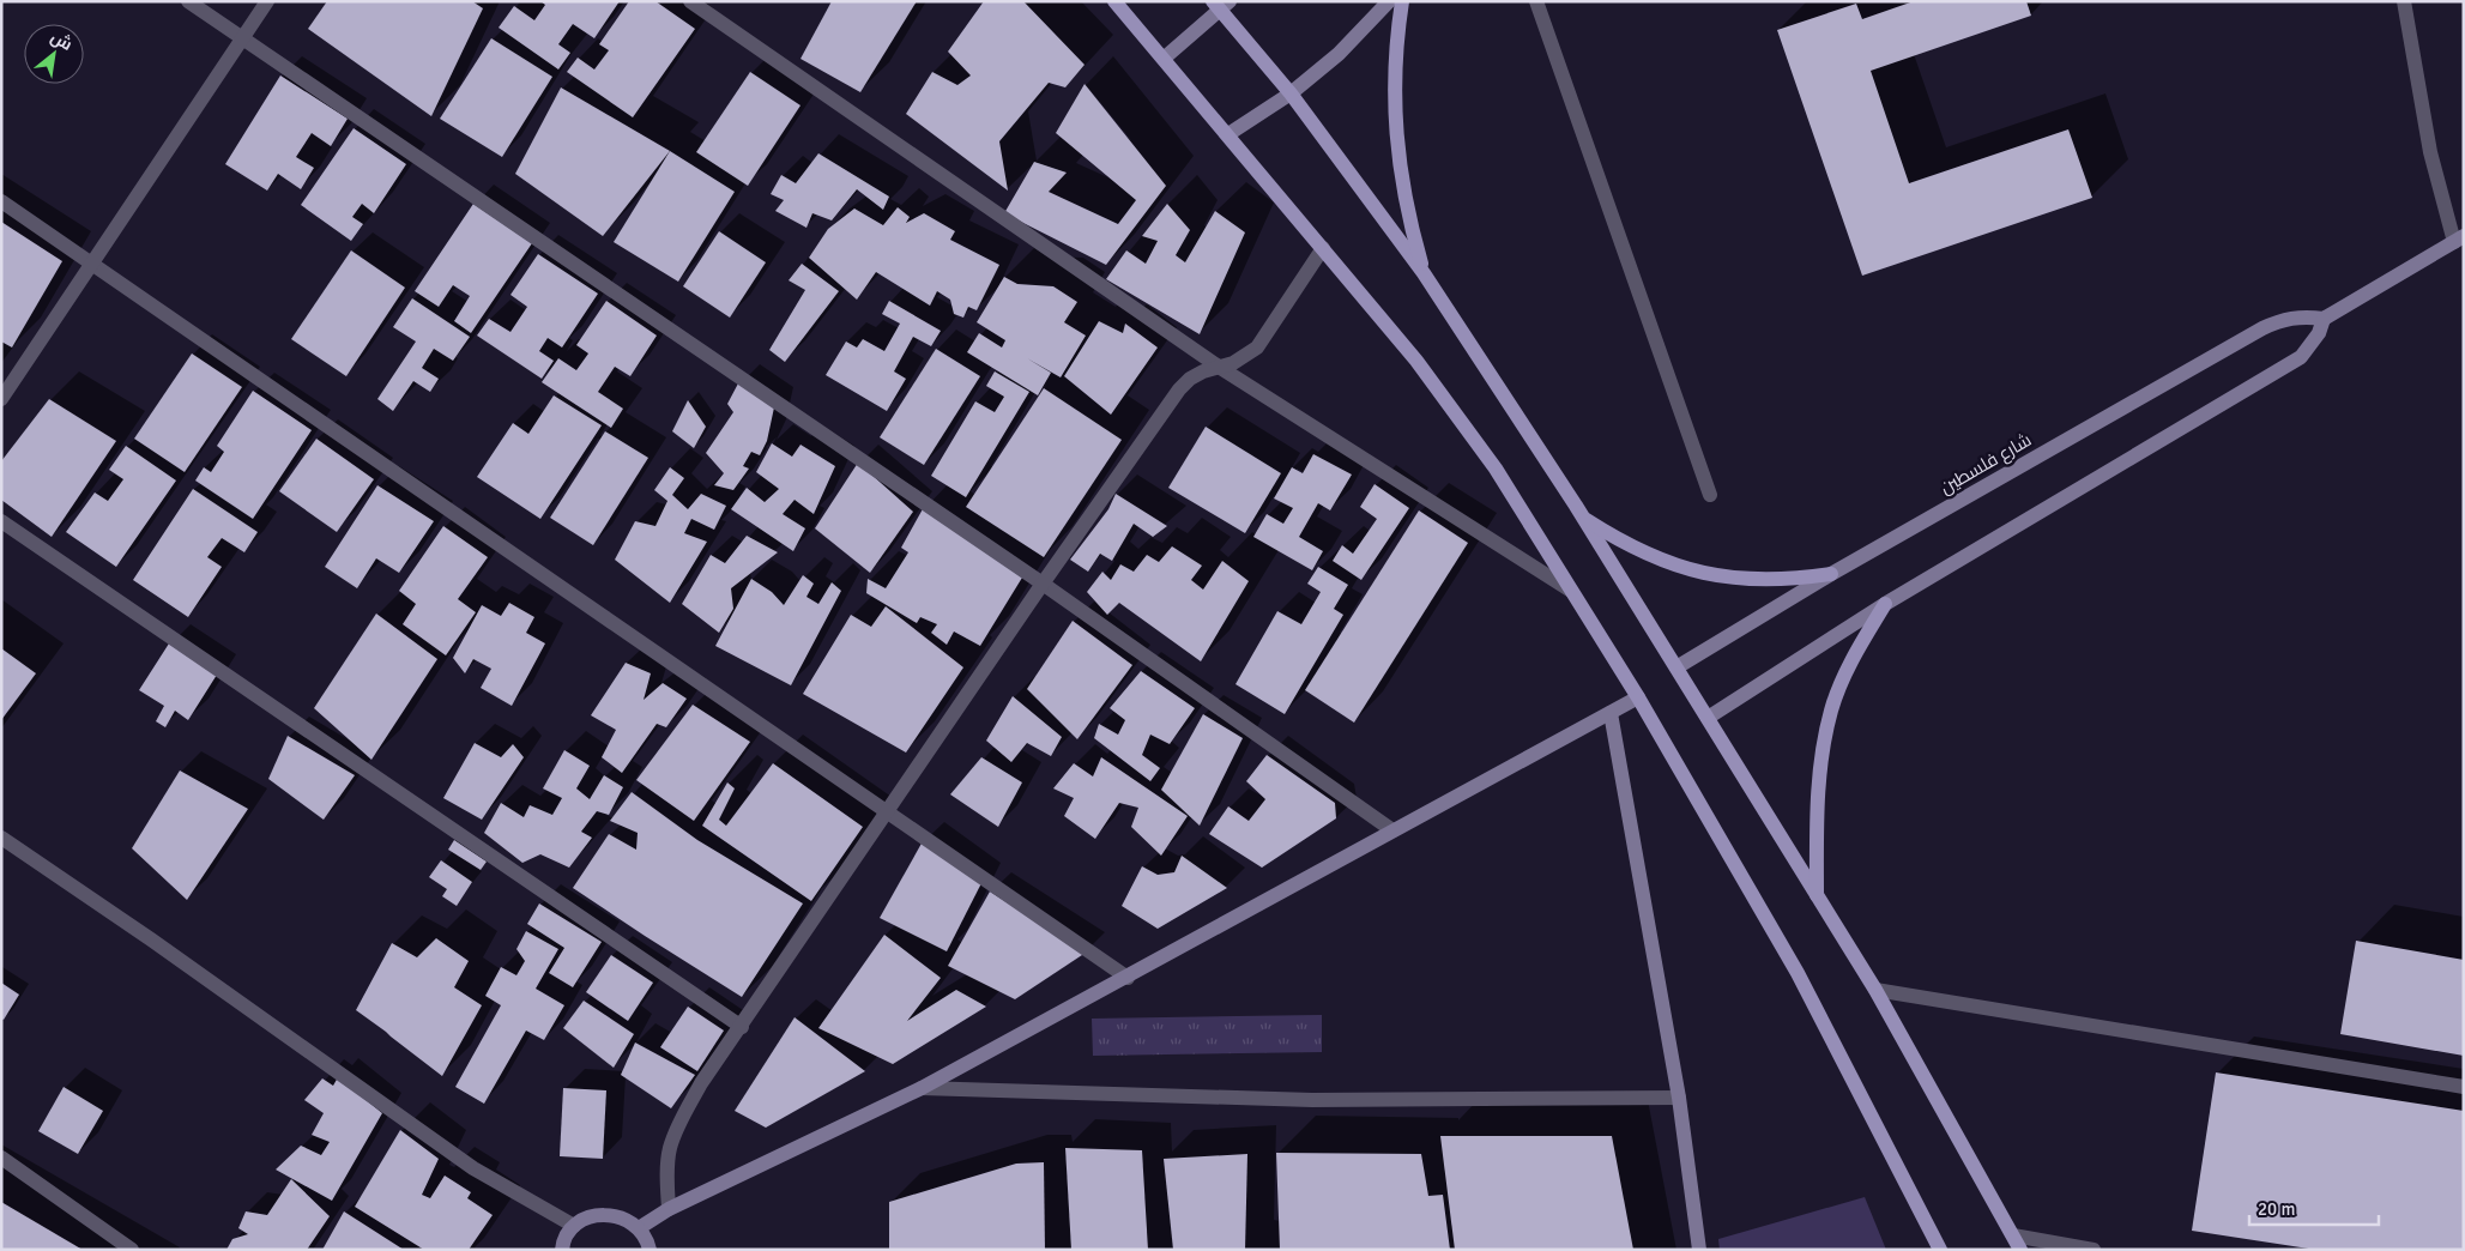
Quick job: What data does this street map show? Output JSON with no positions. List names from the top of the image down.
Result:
{
  "streets": {
    "street": ["شارع فلسطين"]
  },
  "scale_bar": "20 m",
  "north": "top right"
}
